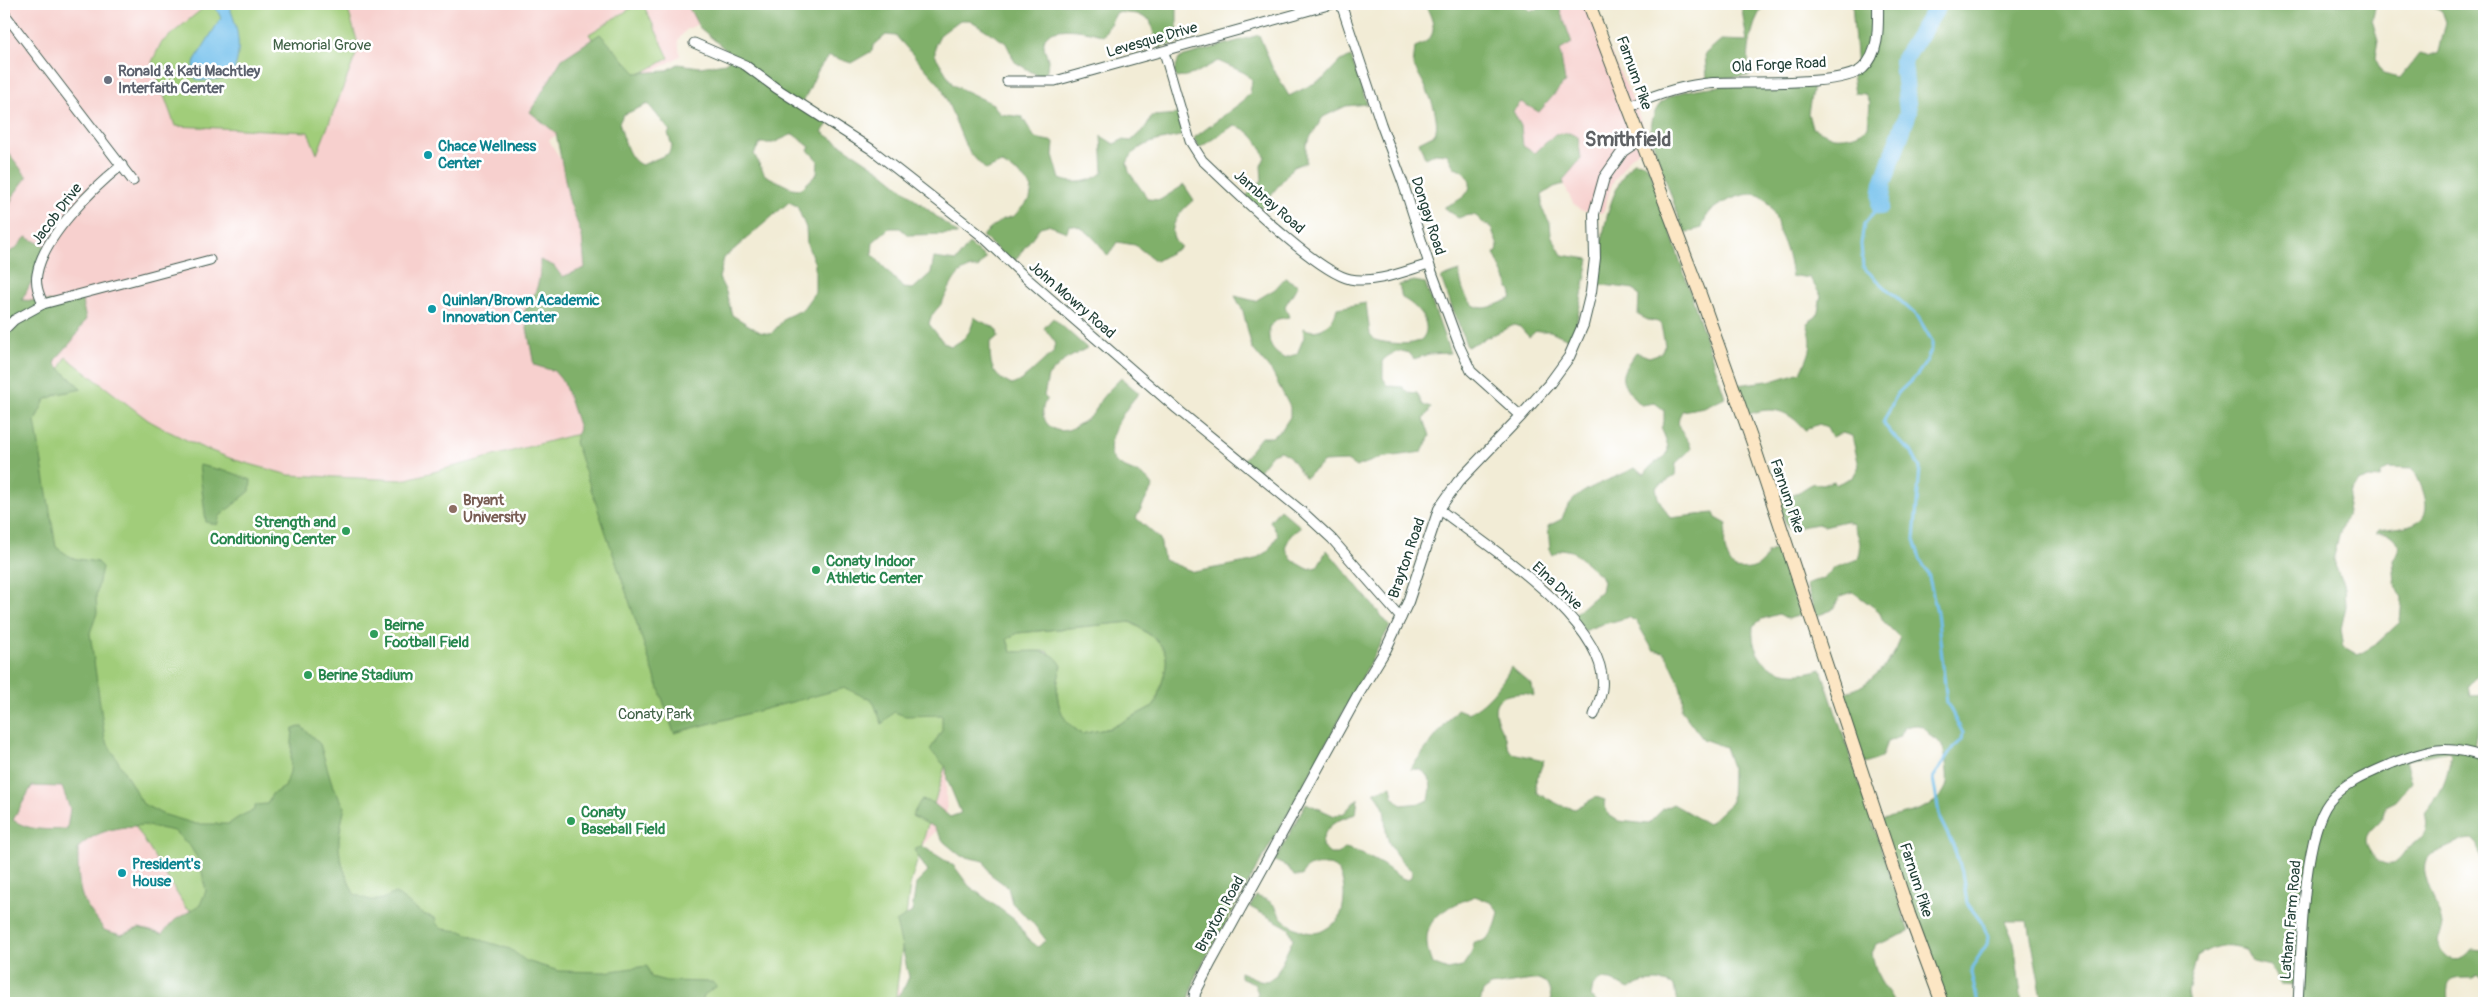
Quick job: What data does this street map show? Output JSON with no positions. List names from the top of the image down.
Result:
{
  "streets": {
    "main road": ["Farnum Pike"],
    "street": [
      "Levesque Drive",
      "Old Forge Road",
      "Jambray Road",
      "Jacob Drive",
      "Dongay Road",
      "John Mowry Road",
      "Brayton Road",
      "Elna Drive",
      "Latham Farm Road"
    ]
  },
  "crossings": [
    ["Levesque Drive", "Jambray Road"],
    ["Old Forge Road", "Farnum Pike"],
    ["Farnum Pike", "Brayton Road"],
    ["Jambray Road", "Dongay Road"],
    ["Dongay Road", "Brayton Road"],
    ["John Mowry Road", "Brayton Road"],
    ["Brayton Road", "Elna Drive"]
  ],
  "districts": ["Smithfield"],
  "parks": ["Memorial Grove", "Conaty Park"],
  "places": [
    "Ronald & Kati Machtley Interfaith Center",
    "Chace Wellness Center",
    "Quinlan/Brown Academic Innovation Center",
    "Bryant University",
    "Strength and Conditioning Center",
    "Conaty Indoor Athletic Center",
    "Beirne Football Field",
    "Berine Stadium",
    "Conaty Baseball Field",
    "President's House"
  ]
}
